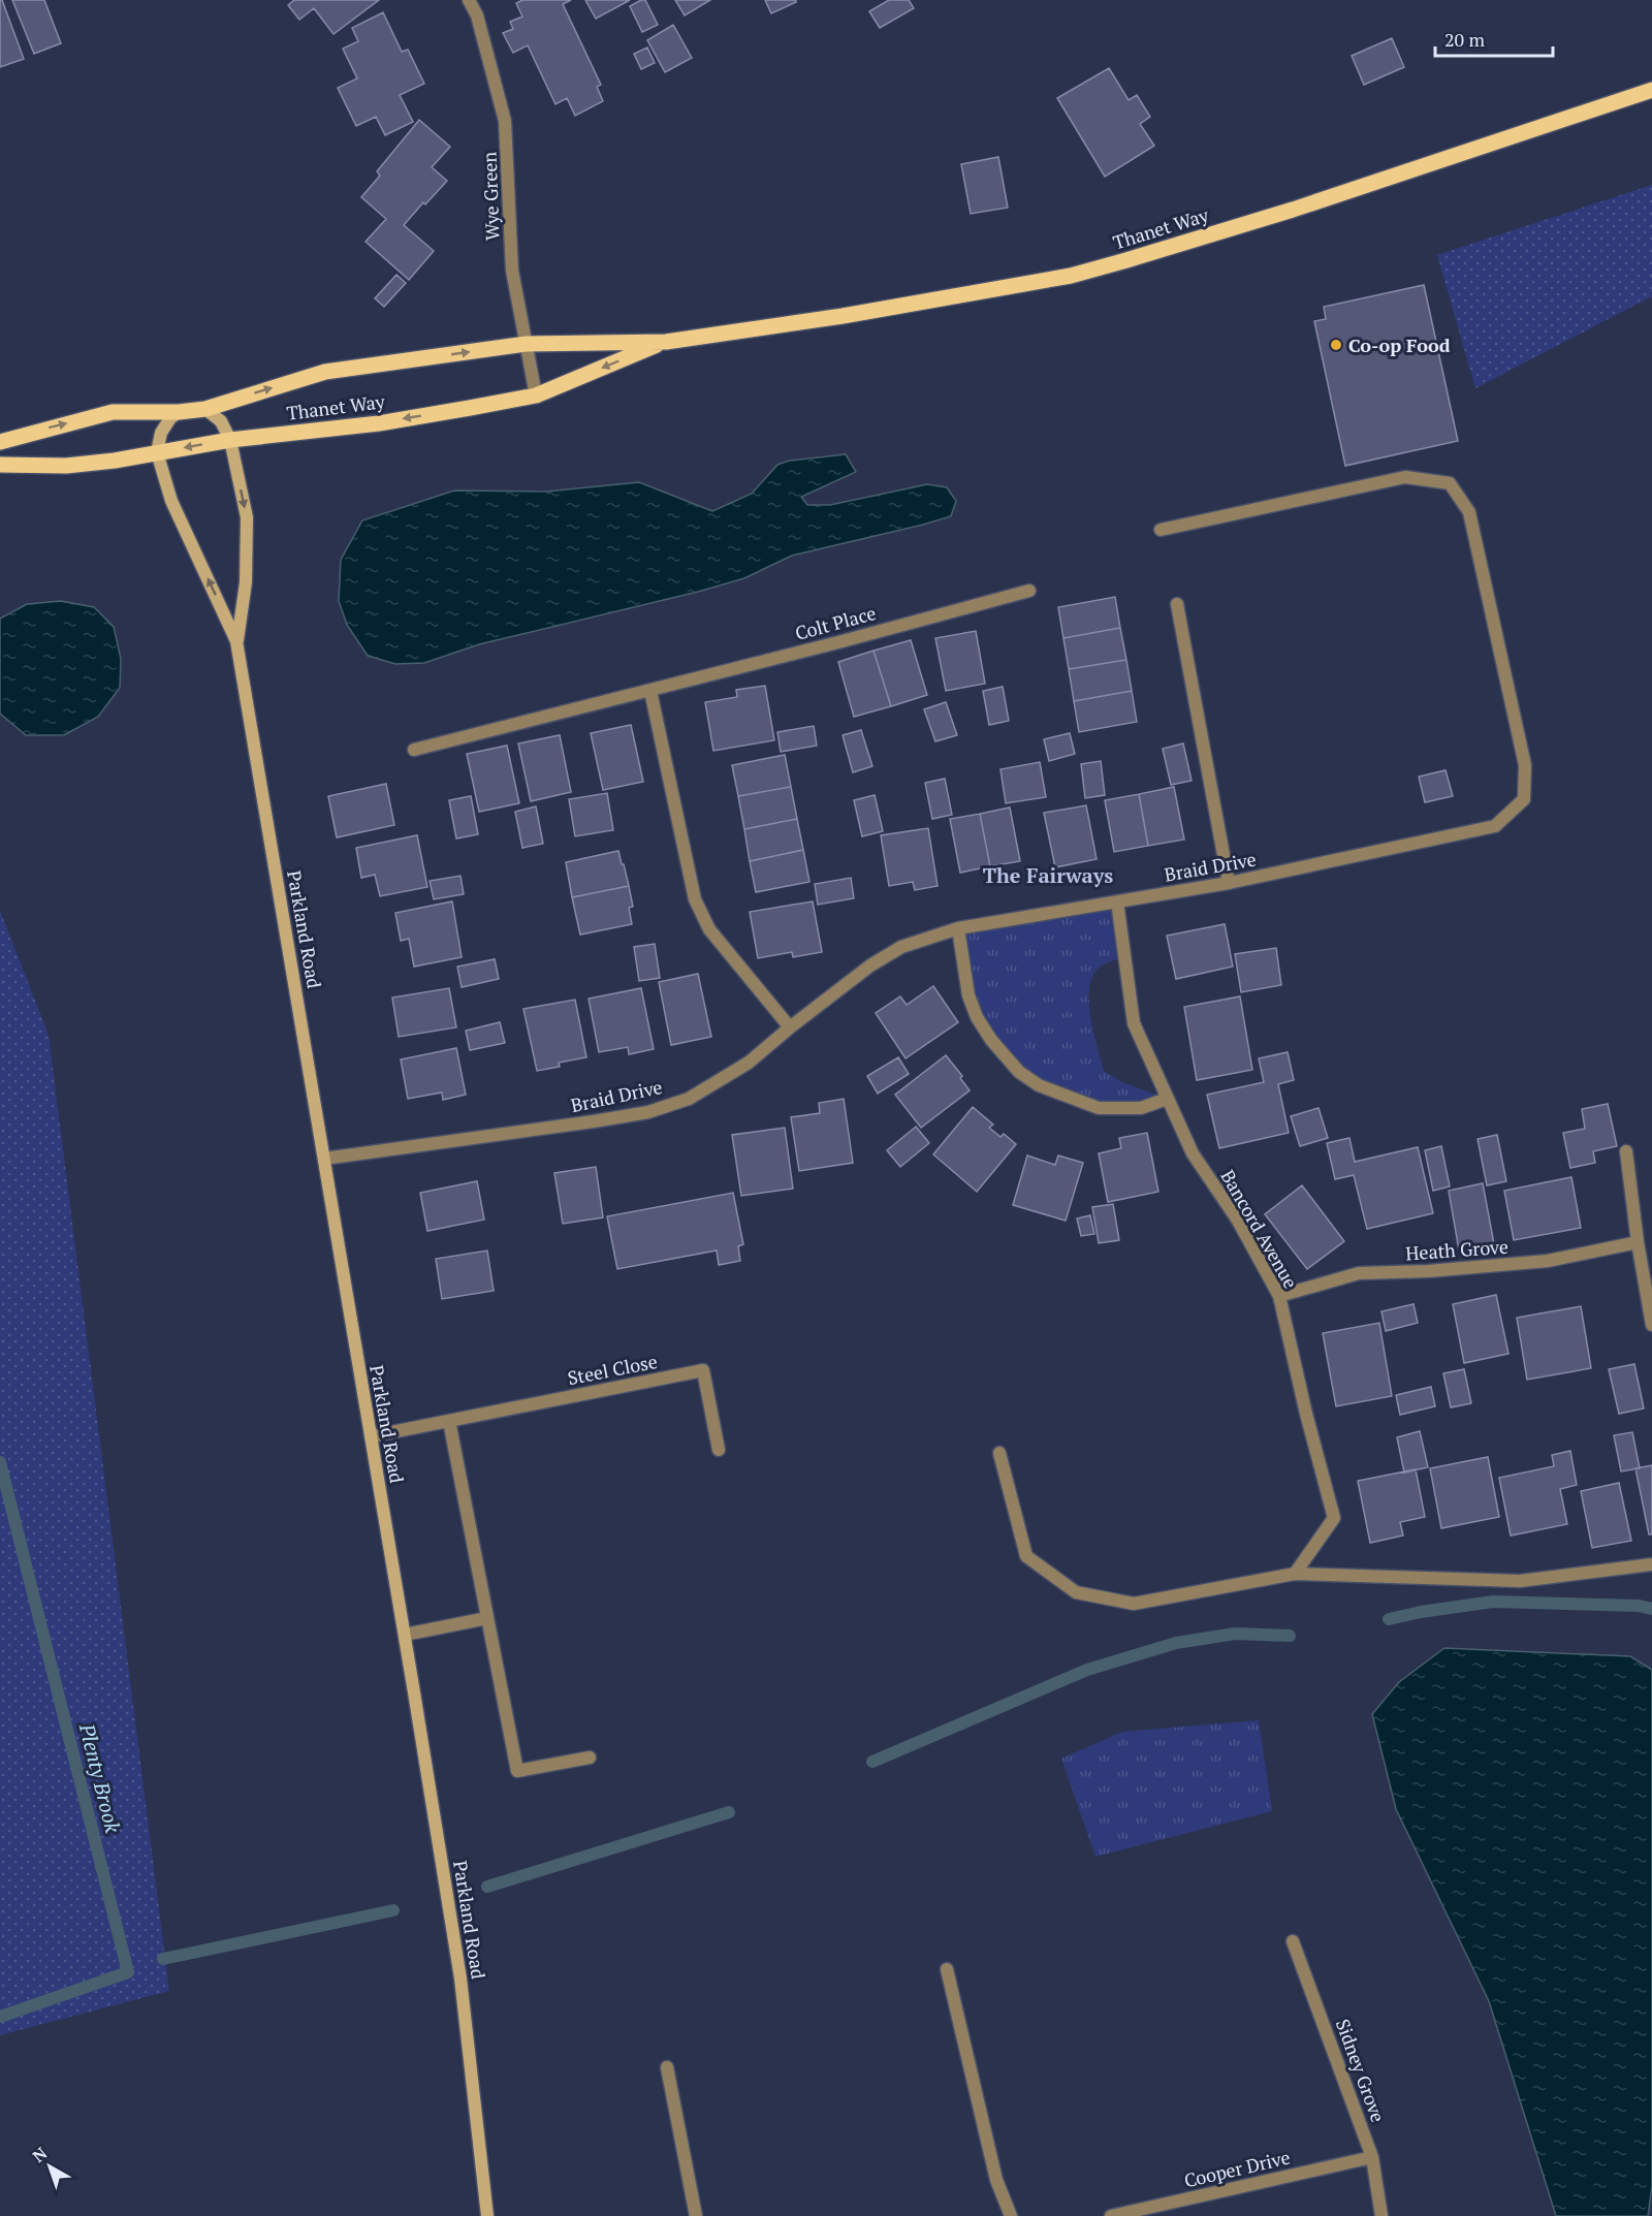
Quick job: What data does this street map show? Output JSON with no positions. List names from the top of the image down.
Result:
{
  "streets": {
    "main road": ["Thanet Way"],
    "street": [
      "Wye Green",
      "Colt Place",
      "Braid Drive",
      "Parkland Road",
      "Bancord Avenue",
      "Heath Grove",
      "Steel Close",
      "Sidney Grove",
      "Cooper Drive"
    ]
  },
  "crossings": [
    ["Wye Green", "Thanet Way"],
    ["Thanet Way", "Parkland Road"],
    ["Braid Drive", "Parkland Road"],
    ["Braid Drive", "Bancord Avenue"],
    ["Parkland Road", "Steel Close"],
    ["Bancord Avenue", "Heath Grove"],
    ["Sidney Grove", "Cooper Drive"]
  ],
  "districts": ["The Fairways"],
  "water": ["Plenty Brook"],
  "places": ["Co-op Food"],
  "scale_bar": "20 m",
  "north": "top left"
}
